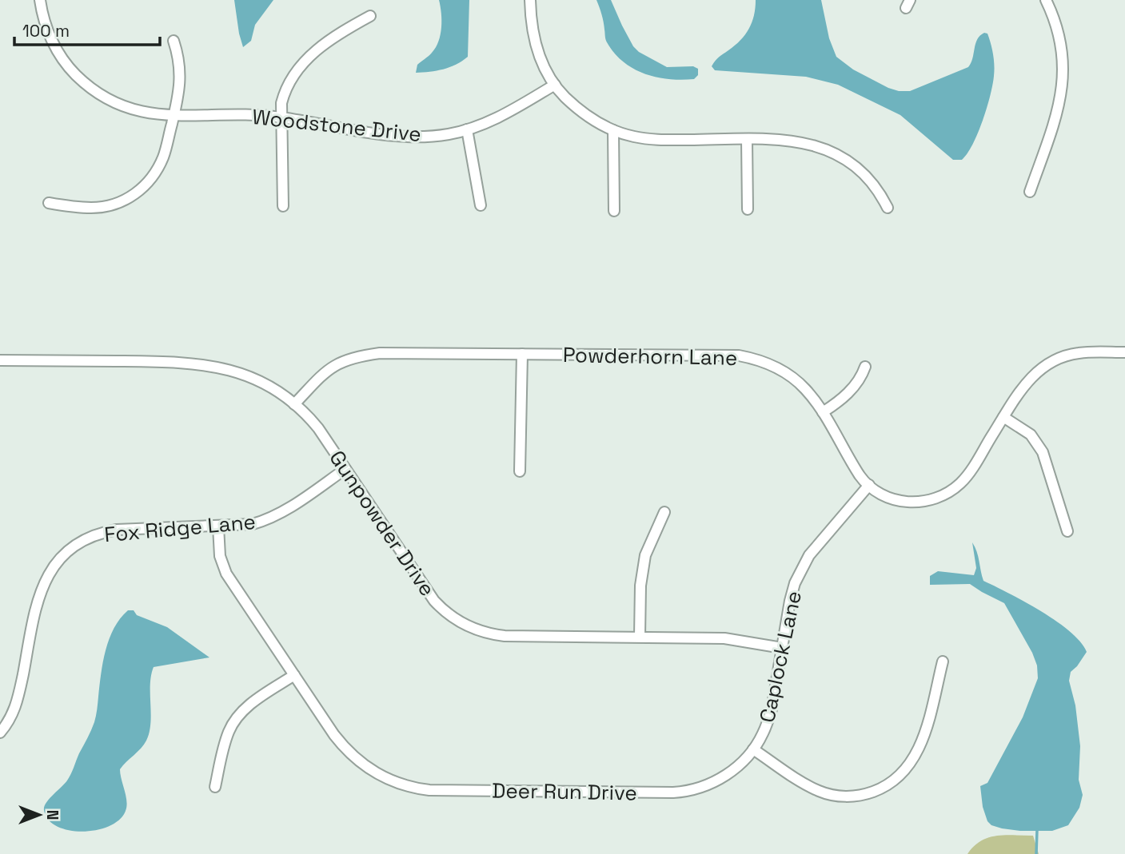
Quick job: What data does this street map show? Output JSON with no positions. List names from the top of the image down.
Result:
{
  "streets": {
    "street": [
      "Woodstone Drive",
      "Powderhorn Lane",
      "Gunpowder Drive",
      "Fox Ridge Lane",
      "Caplock Lane",
      "Deer Run Drive"
    ]
  },
  "crossings": [
    ["Powderhorn Lane", "Gunpowder Drive"],
    ["Powderhorn Lane", "Caplock Lane"],
    ["Gunpowder Drive", "Fox Ridge Lane"],
    ["Gunpowder Drive", "Caplock Lane"],
    ["Fox Ridge Lane", "Deer Run Drive"],
    ["Caplock Lane", "Deer Run Drive"]
  ],
  "scale_bar": "100 m",
  "north": "right"
}
